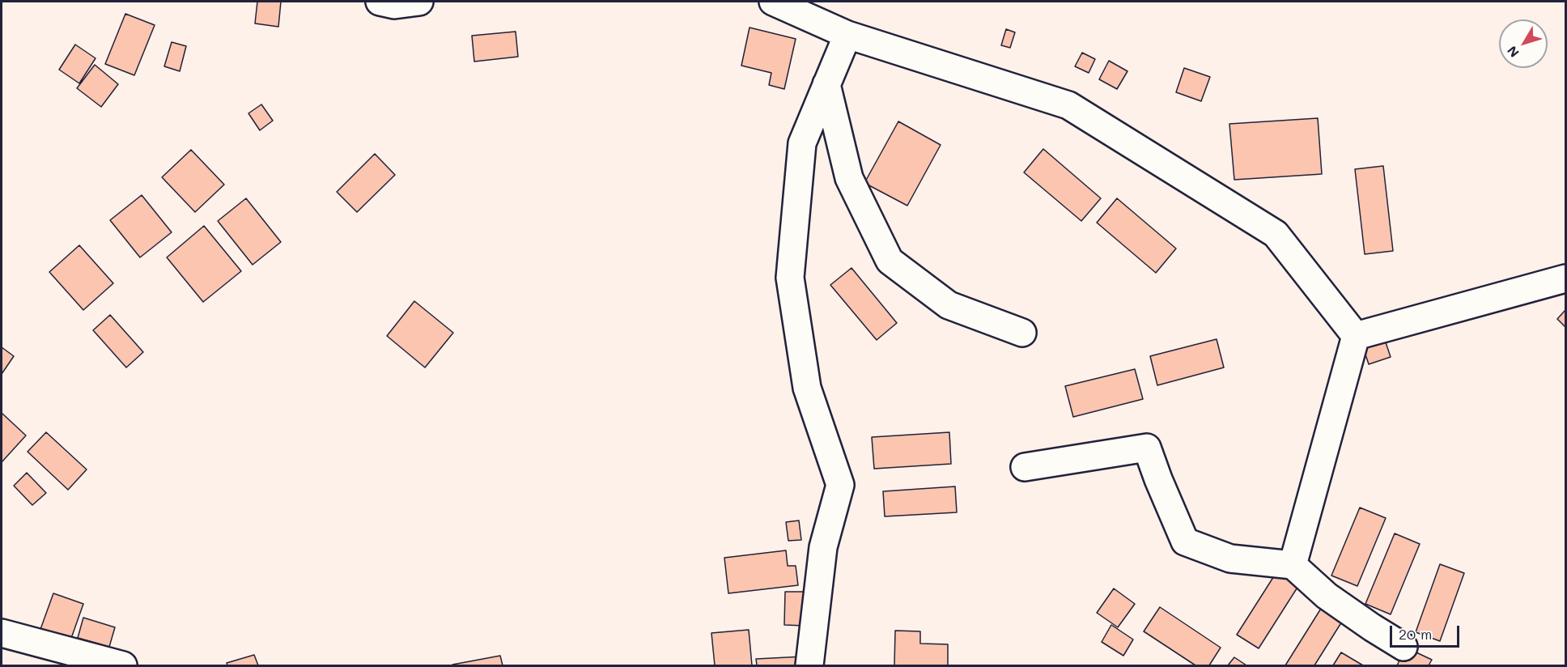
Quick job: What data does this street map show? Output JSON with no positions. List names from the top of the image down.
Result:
{
  "scale_bar": "20 m",
  "north": "bottom left"
}
